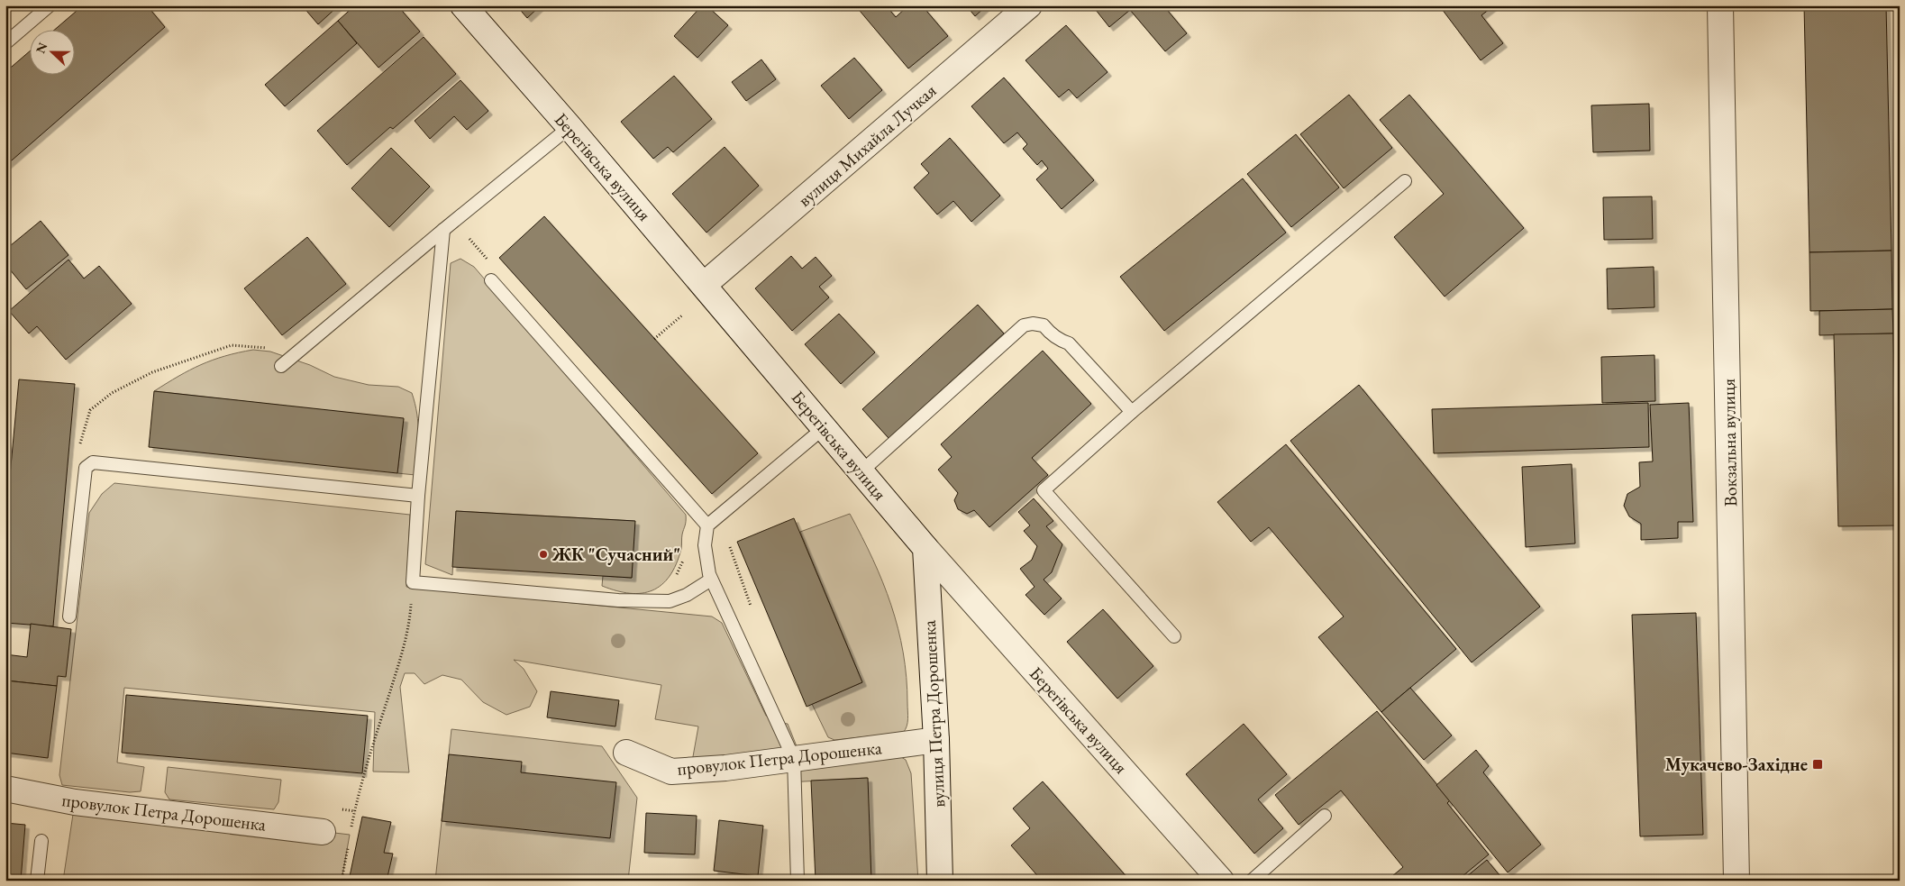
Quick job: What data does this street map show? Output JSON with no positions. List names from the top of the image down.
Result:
{
  "streets": {
    "street": [
      "вулиця Михайла Лучкая",
      "Берегівська вулиця",
      "Вокзальна вулиця",
      "вулиця Петра Дорошенка",
      "провулок Петра Дорошенка"
    ]
  },
  "crossings": [
    ["вулиця Михайла Лучкая", "Берегівська вулиця"],
    ["Берегівська вулиця", "вулиця Петра Дорошенка"],
    ["вулиця Петра Дорошенка", "провулок Петра Дорошенка"]
  ],
  "places": {
    "other": ["ЖК \"Сучасний\""],
    "transit": ["Мукачево-Західне"]
  },
  "north": "left"
}
